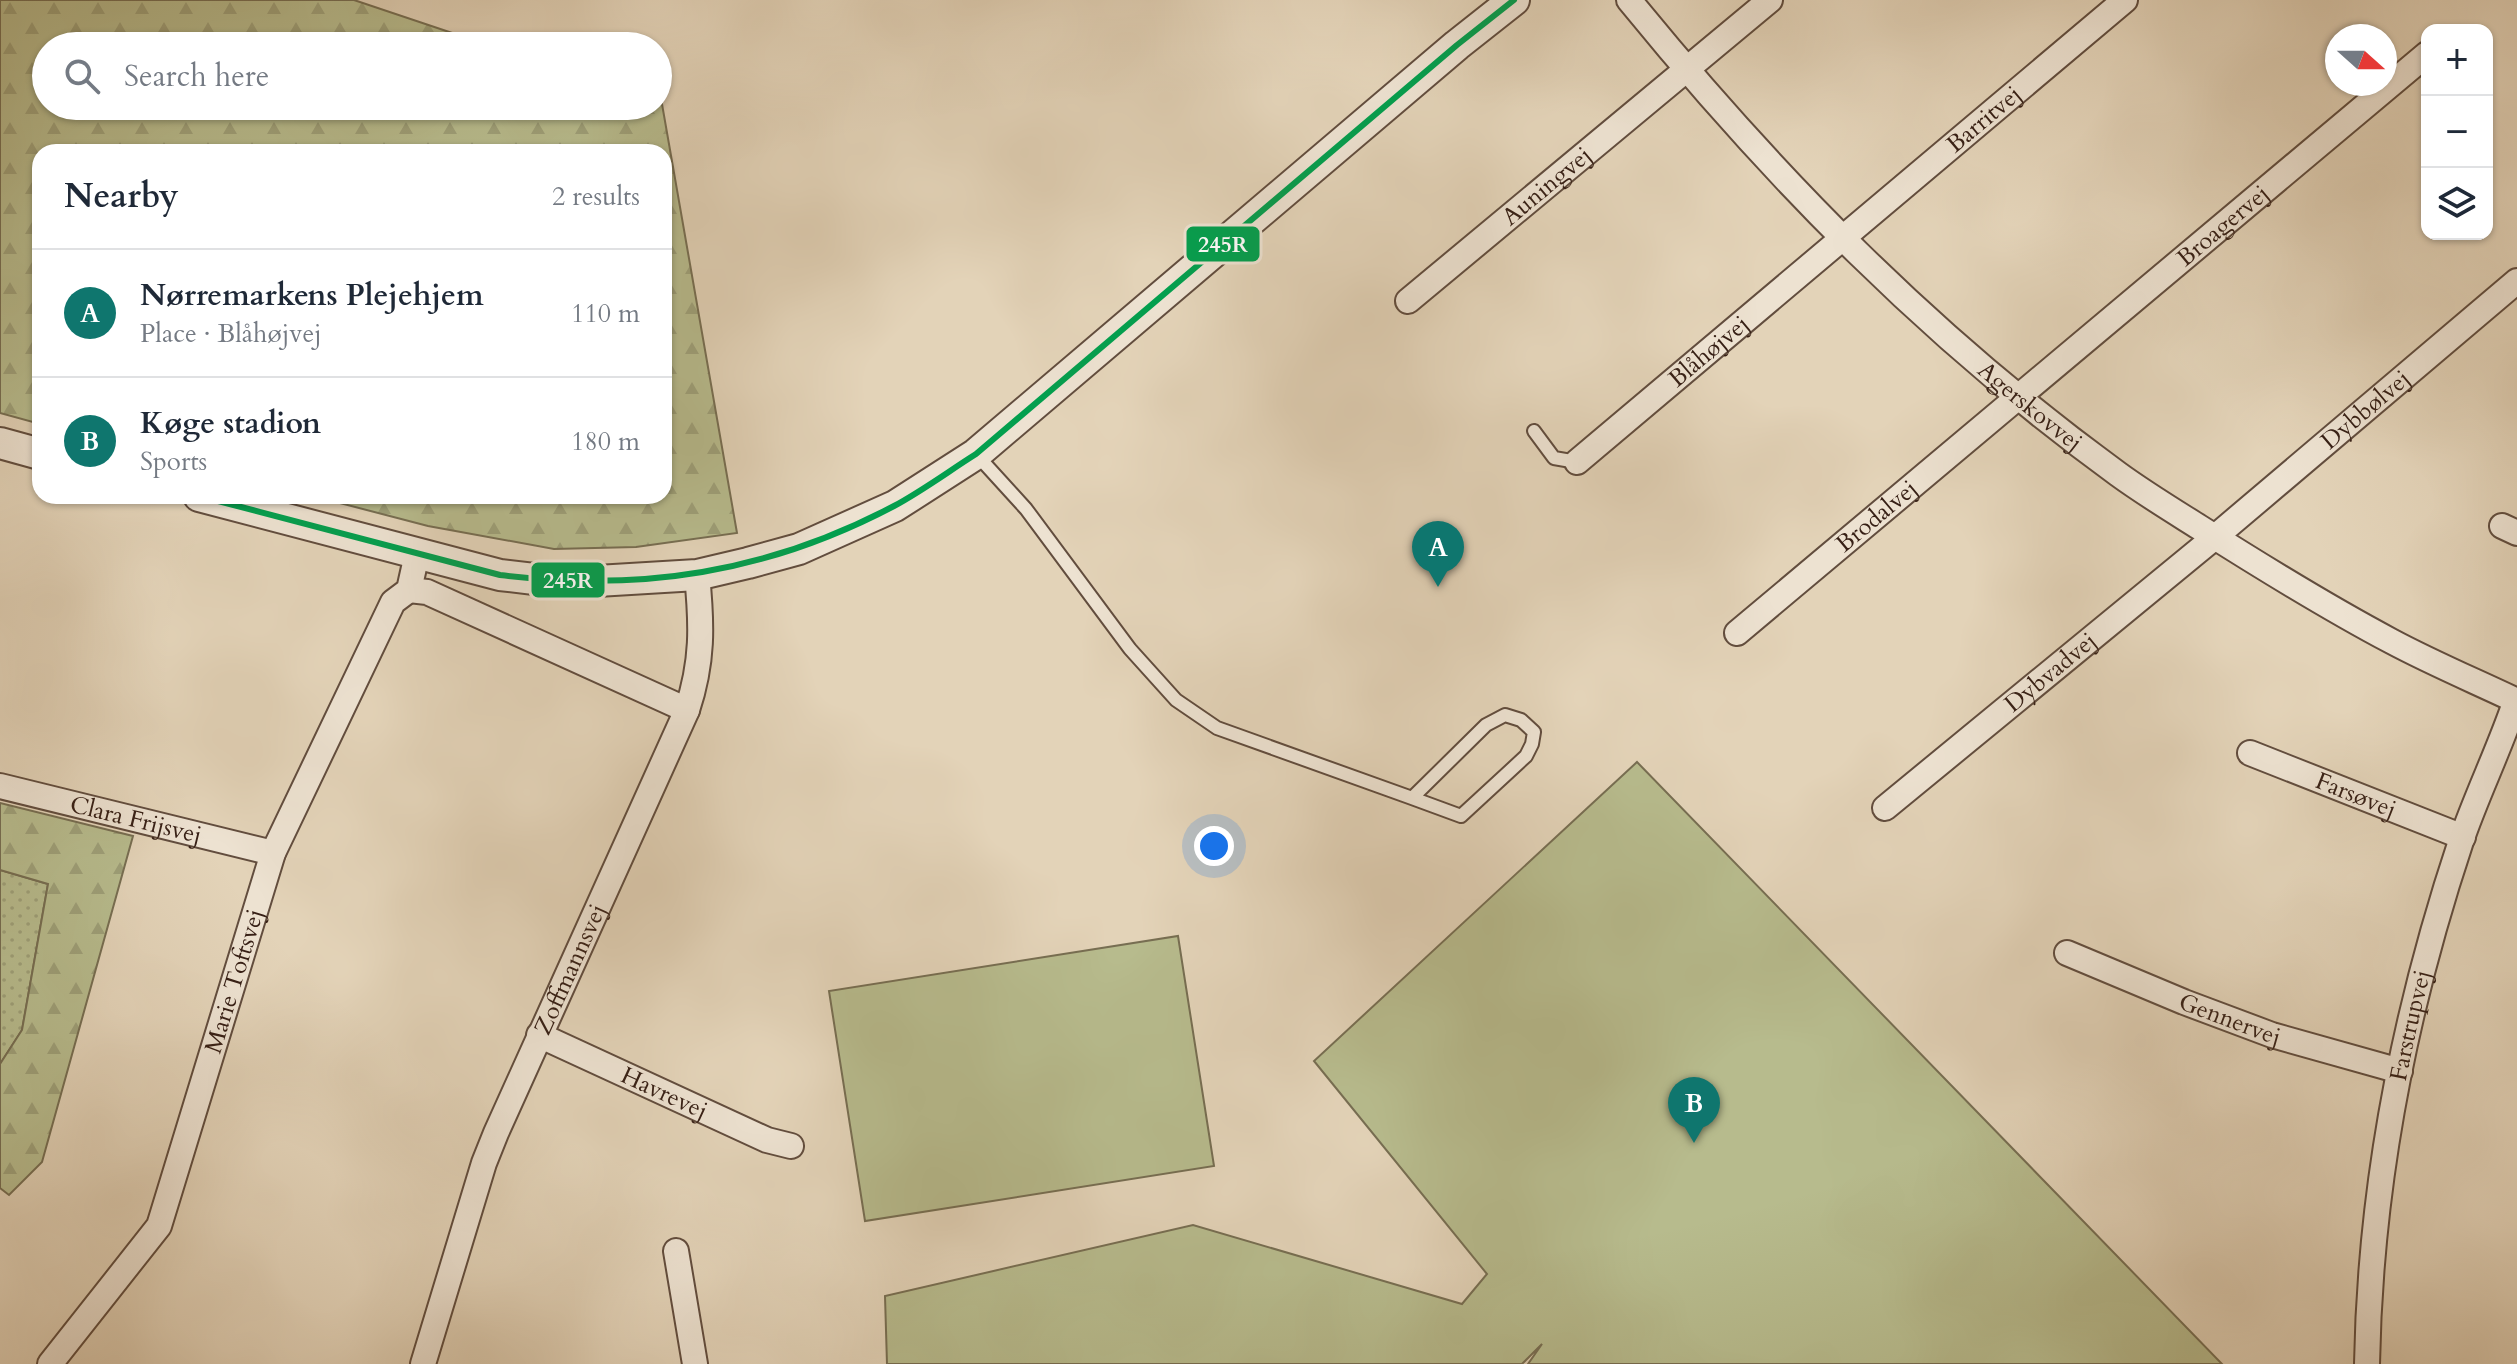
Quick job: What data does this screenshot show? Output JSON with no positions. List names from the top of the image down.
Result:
{
  "streets": {
    "street": [
      "Barritvej",
      "Auningvej",
      "Broagervej",
      "Blåhøjvej",
      "Agerskovvej",
      "Dybbølvej",
      "Brodalvej",
      "Dybvadvej",
      "Farsøvej",
      "Clara Frijsvej",
      "Zoffmannsvej",
      "Marie Toftsvej",
      "Gennervej",
      "Farstrupvej",
      "Havrevej"
    ]
  },
  "crossings": [
    ["Barritvej", "Blåhøjvej"],
    ["Barritvej", "Agerskovvej"],
    ["Auningvej", "Agerskovvej"],
    ["Broagervej", "Agerskovvej"],
    ["Broagervej", "Brodalvej"],
    ["Blåhøjvej", "Agerskovvej"],
    ["Agerskovvej", "Dybbølvej"],
    ["Agerskovvej", "Brodalvej"],
    ["Agerskovvej", "Dybvadvej"],
    ["Agerskovvej", "Farstrupvej"],
    ["Dybbølvej", "Dybvadvej"],
    ["Farsøvej", "Farstrupvej"],
    ["Clara Frijsvej", "Marie Toftsvej"],
    ["Zoffmannsvej", "Havrevej"],
    ["Gennervej", "Farstrupvej"]
  ],
  "lines": ["transit line 245R"],
  "north": "right",
  "page": {
    "map_buttons": ["+", "−"],
    "search": "Search here",
    "heading": ["Nearby", "2 results"],
    "list": [
      {
        "mark": "A",
        "name": "Nørremarkens Plejehjem",
        "note": "Place · Blåhøjvej",
        "value": "110 m"
      },
      {
        "mark": "B",
        "name": "Køge stadion",
        "note": "Sports",
        "value": "180 m"
      }
    ],
    "pins": ["A", "B"]
  }
}
